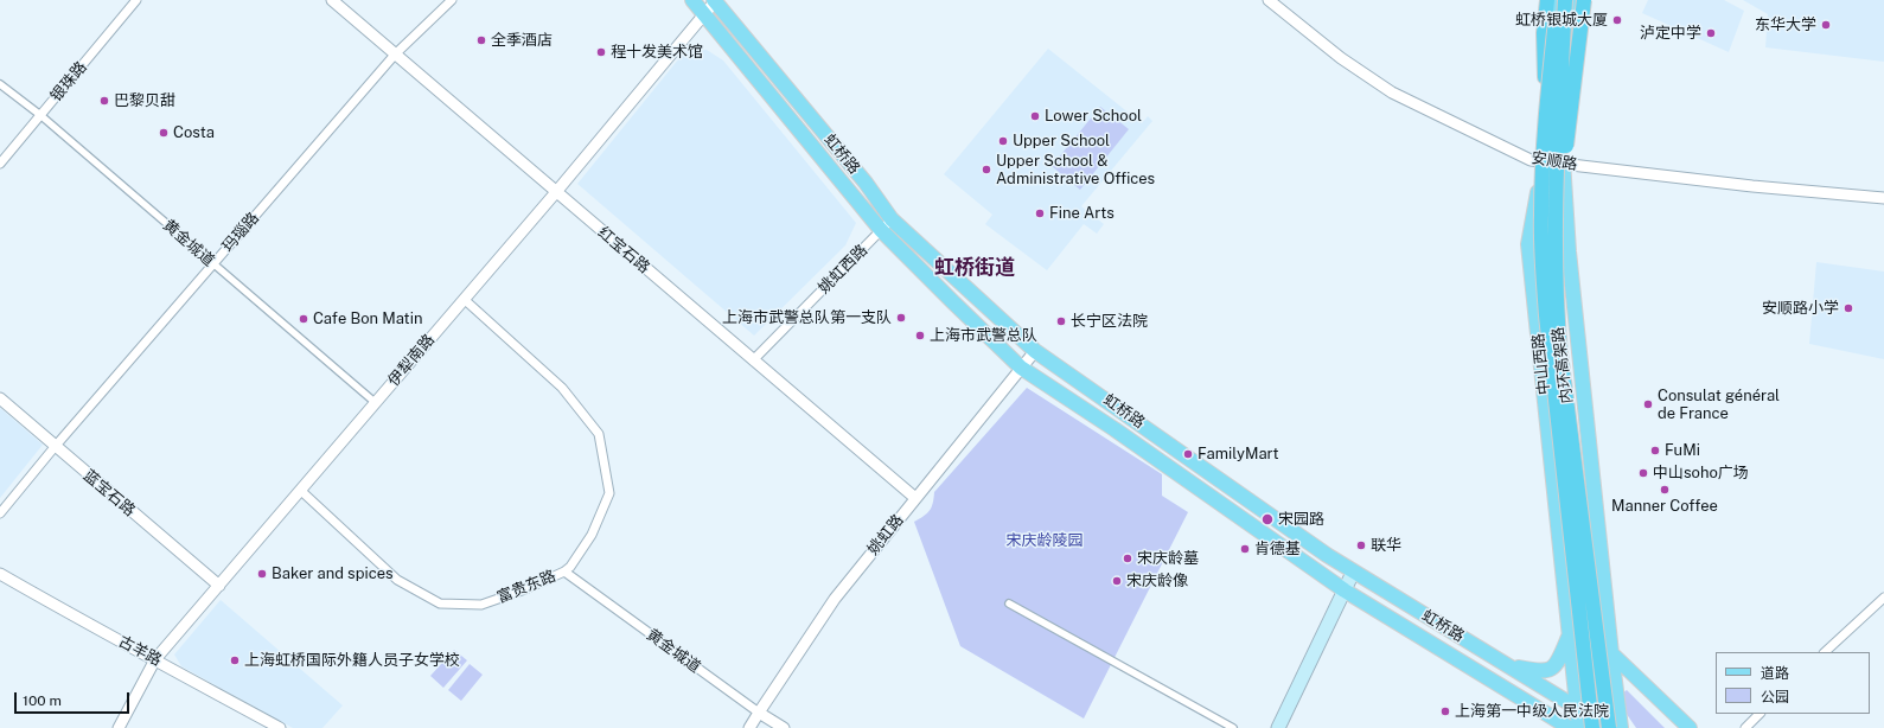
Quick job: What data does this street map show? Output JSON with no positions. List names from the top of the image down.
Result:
{
  "streets": {
    "highway": ["内环高架路"],
    "main road": ["虹桥路", "中山西路"],
    "street": [
      "银珠路",
      "安顺路",
      "玛瑙路",
      "黄金城道",
      "红宝石路",
      "姚虹西路",
      "伊犁南路",
      "蓝宝石路",
      "姚虹路",
      "富贵东路",
      "古羊路"
    ]
  },
  "crossings": [
    ["银珠路", "黄金城道"],
    ["虹桥路", "姚虹西路"],
    ["虹桥路", "伊犁南路"],
    ["虹桥路", "中山西路"],
    ["虹桥路", "姚虹路"],
    ["安顺路", "中山西路"],
    ["玛瑙路", "黄金城道"],
    ["玛瑙路", "红宝石路"],
    ["玛瑙路", "蓝宝石路"],
    ["黄金城道", "伊犁南路"],
    ["黄金城道", "姚虹路"],
    ["黄金城道", "富贵东路"],
    ["红宝石路", "姚虹西路"],
    ["红宝石路", "伊犁南路"],
    ["红宝石路", "姚虹路"],
    ["伊犁南路", "蓝宝石路"],
    ["伊犁南路", "富贵东路"],
    ["伊犁南路", "古羊路"],
    ["中山西路", "内环高架路"]
  ],
  "districts": ["虹桥街道"],
  "parks": ["宋庆龄陵园"],
  "places": [
    "虹桥银城大厦",
    "东华大学",
    "泸定中学",
    "全季酒店",
    "程十发美术馆",
    "巴黎贝甜",
    "Lower School",
    "Costa",
    "Upper School",
    "Upper School & Administrative Offices",
    "Fine Arts",
    "安顺路小学",
    "上海市武警总队第一支队",
    "Cafe Bon Matin",
    "长宁区法院",
    "上海市武警总队",
    "Consulat général de France",
    "FuMi",
    "FamilyMart",
    "中山soho广场",
    "Manner Coffee",
    "宋园路",
    "联华",
    "肯德基",
    "宋庆龄墓",
    "Baker and spices",
    "宋庆龄像",
    "上海虹桥国际外籍人员子女学校",
    "上海第一中级人民法院"
  ],
  "legend": ["道路", "公园"],
  "scale_bar": "100 m"
}
